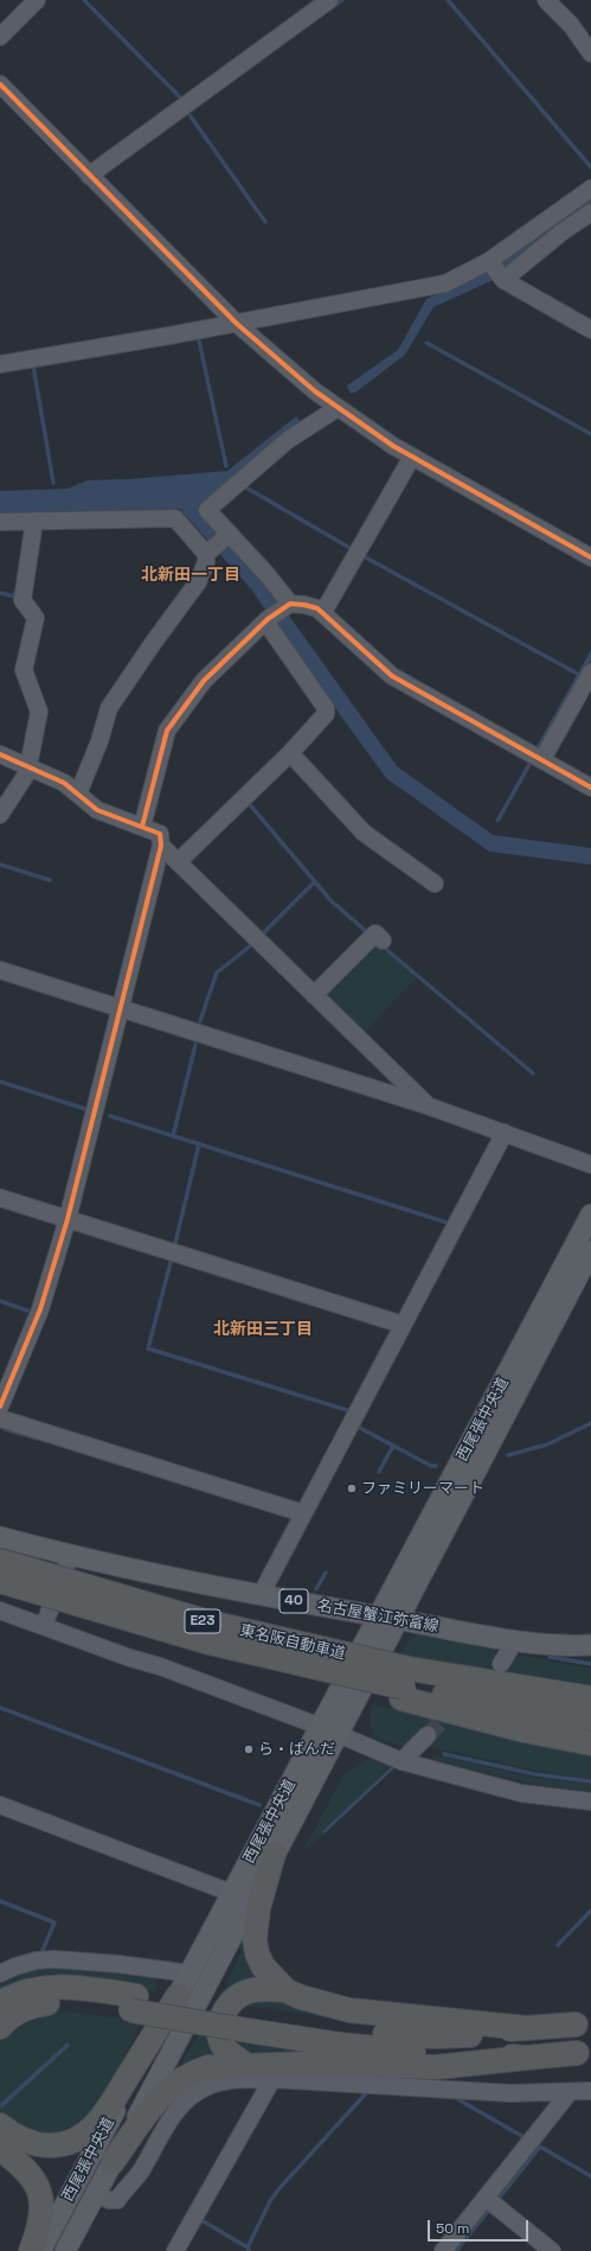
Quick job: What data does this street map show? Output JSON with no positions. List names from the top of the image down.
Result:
{
  "streets": {
    "highway": ["E23", "東名阪自動車道"],
    "main road": ["西尾張中央道", "40", "名古屋蟹江弥富線"]
  },
  "crossings": [
    ["西尾張中央道", "名古屋蟹江弥富線"]
  ],
  "districts": ["北新田一丁目", "北新田三丁目"],
  "places": ["ファミリーマート", "ら・ばんだ"],
  "scale_bar": "50 m"
}
